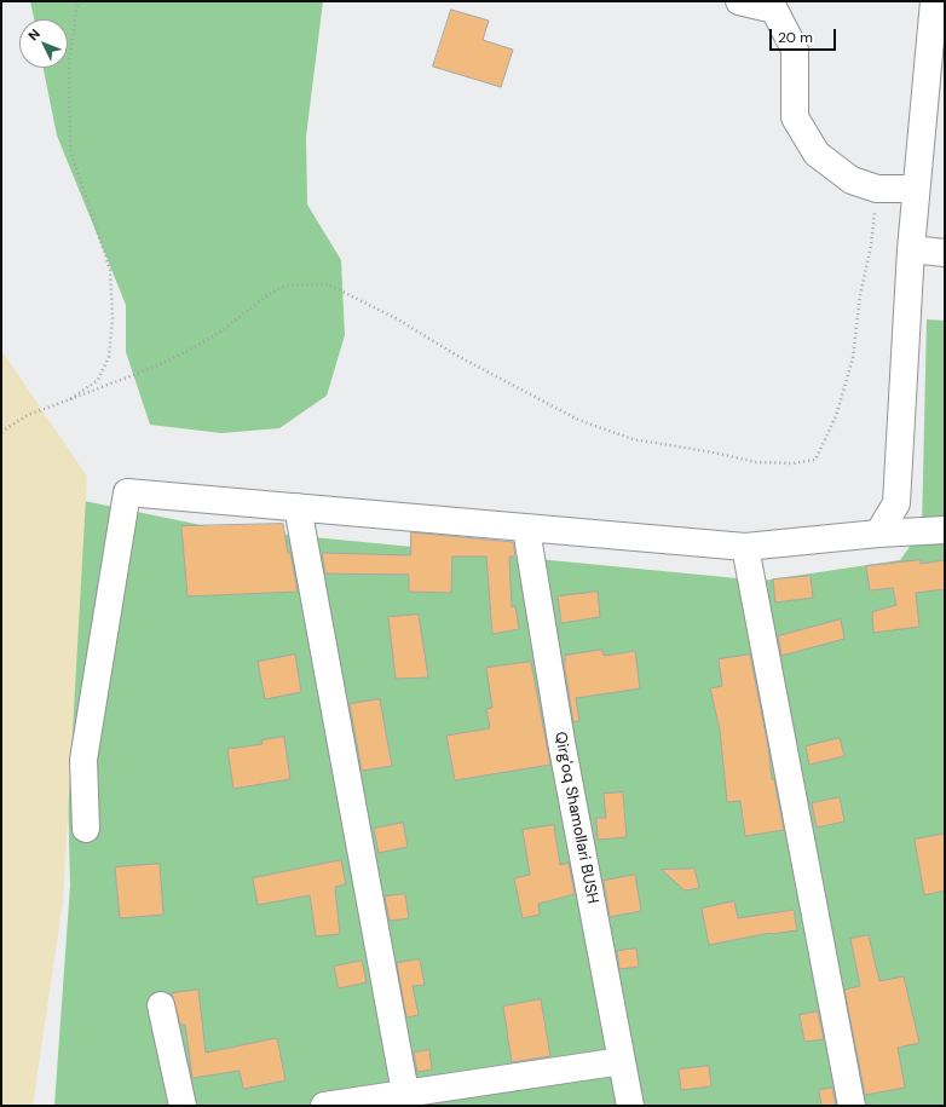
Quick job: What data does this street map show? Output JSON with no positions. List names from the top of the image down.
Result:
{
  "streets": {
    "street": ["Qirg'oq Shamollari BUSH"]
  },
  "scale_bar": "20 m",
  "north": "top left"
}
